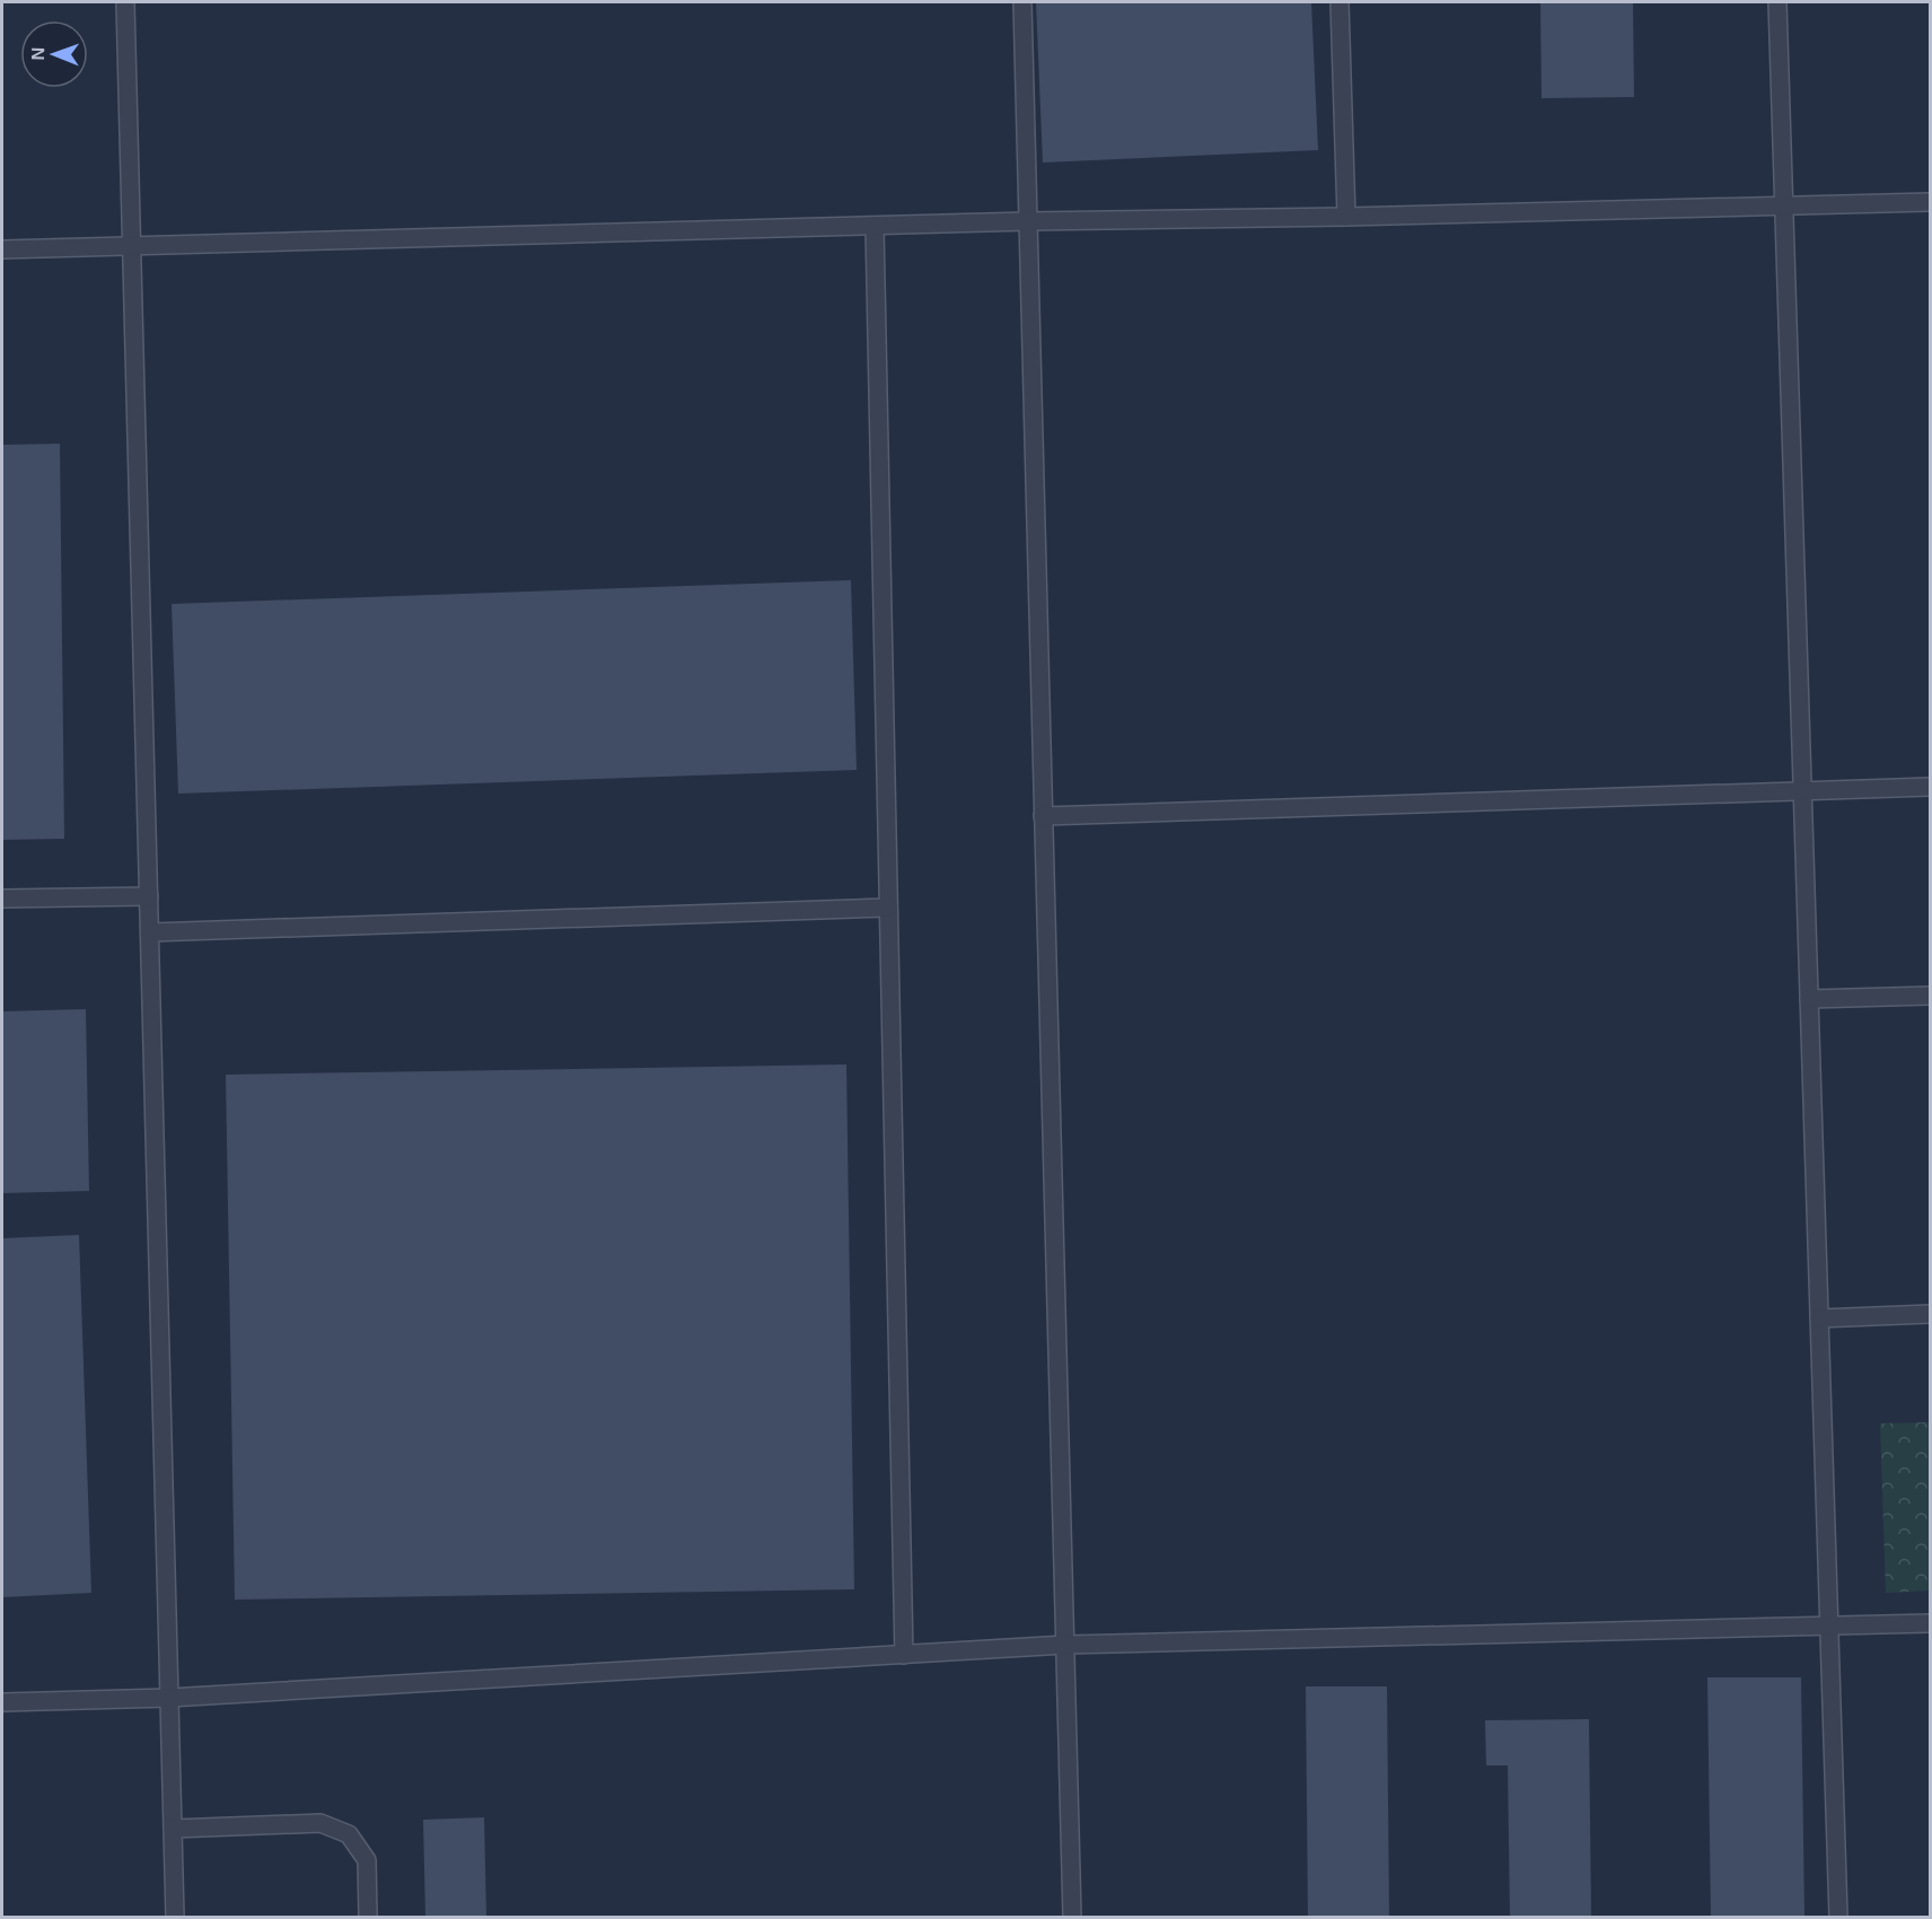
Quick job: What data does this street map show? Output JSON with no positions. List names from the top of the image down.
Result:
{
  "north": "left"
}
